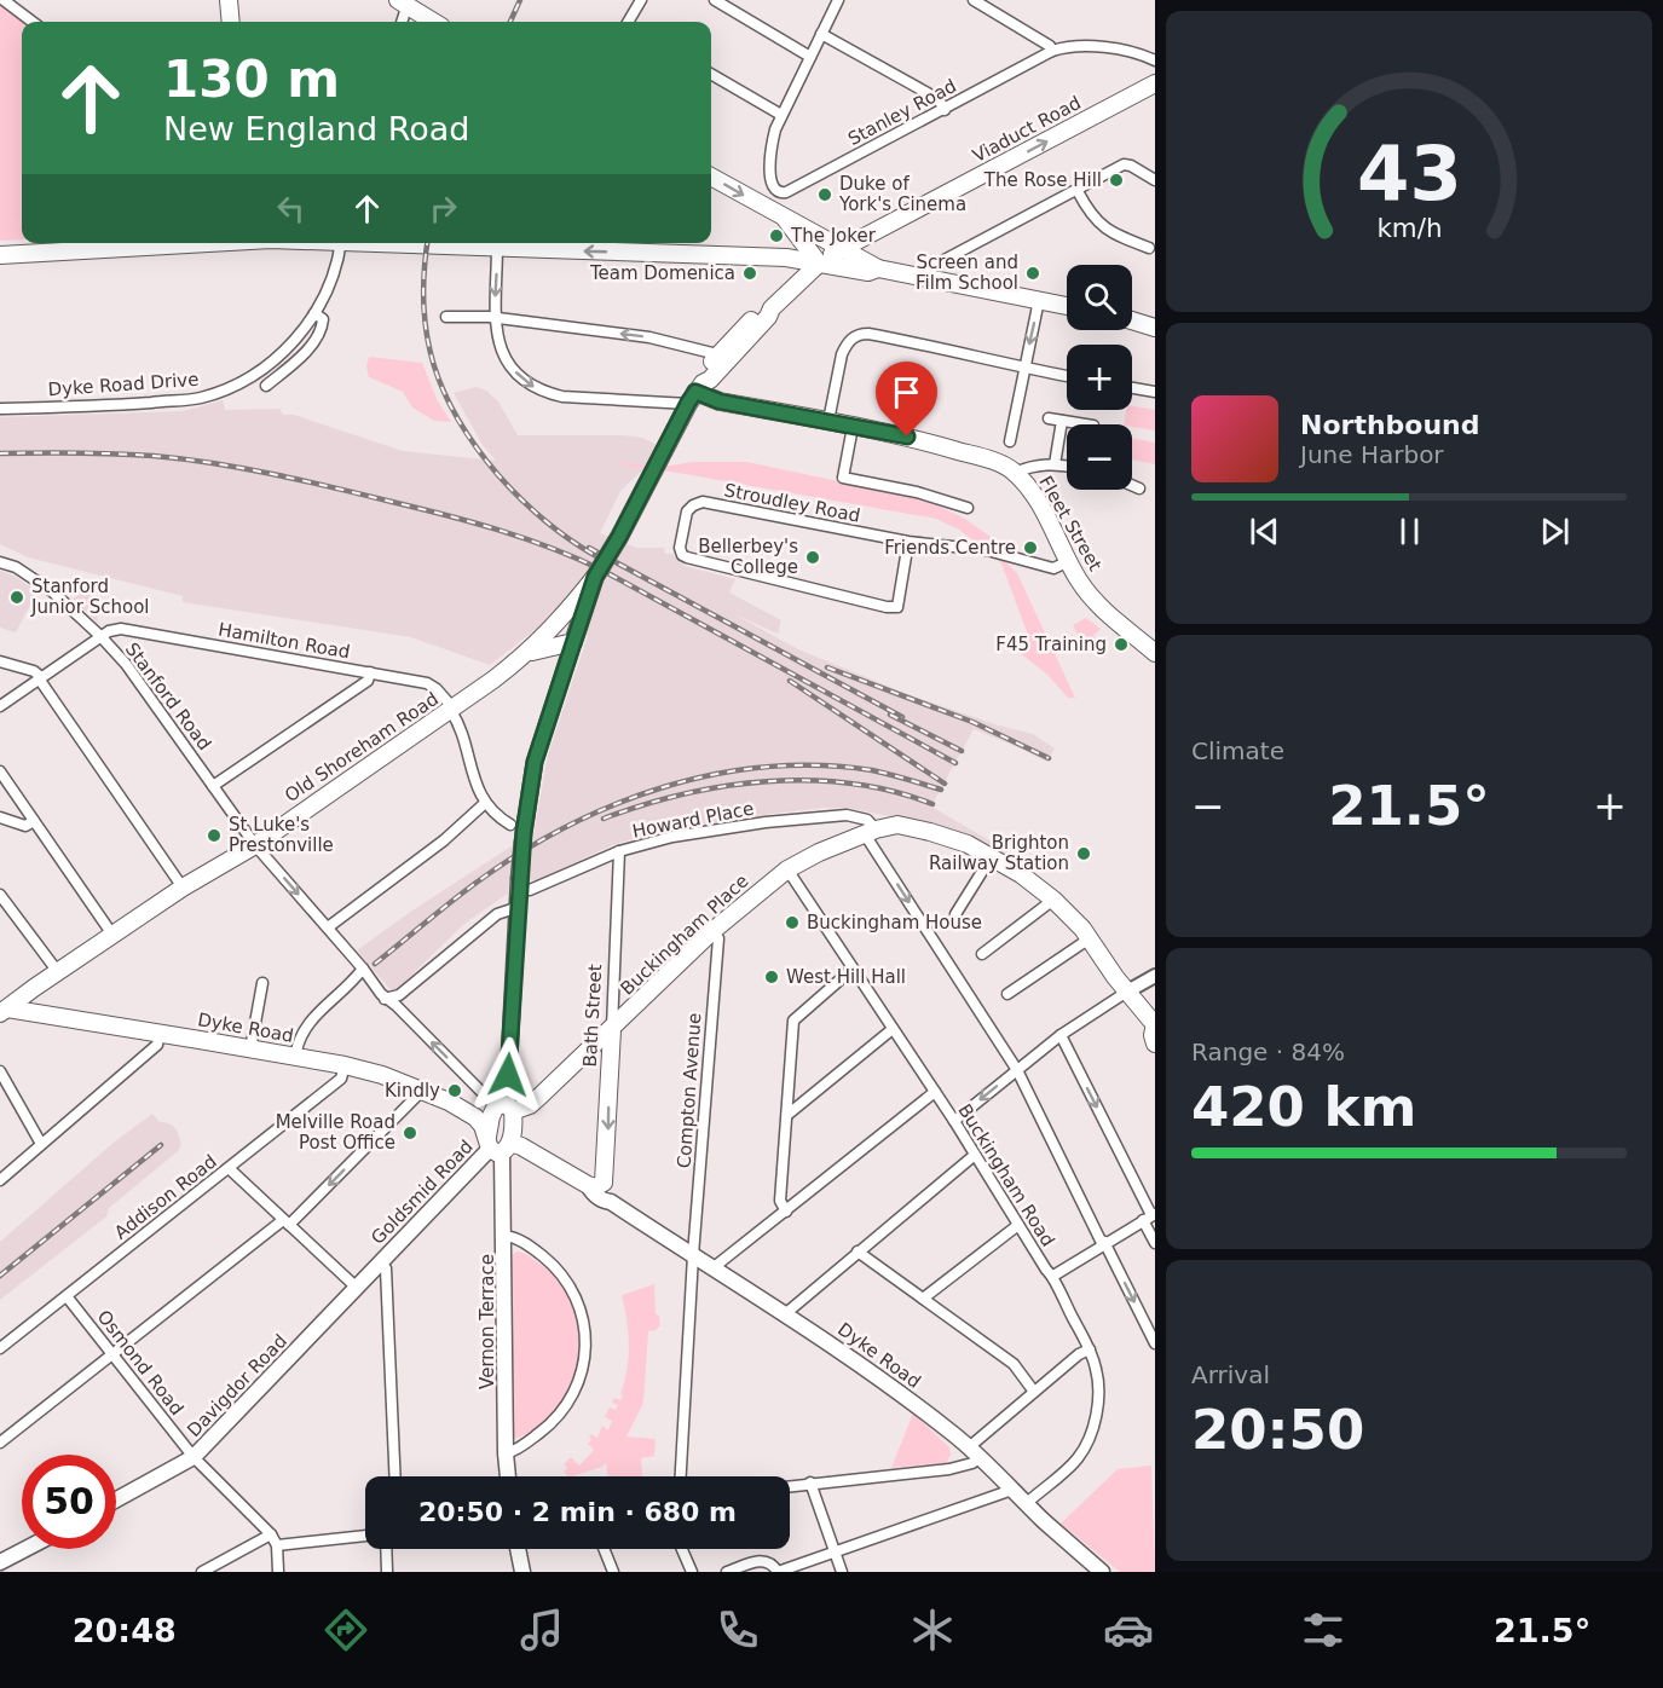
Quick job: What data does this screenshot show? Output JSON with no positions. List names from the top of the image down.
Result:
{
  "streets": {
    "main road": [
      "Viaduct Road",
      "Fleet Street",
      "Old Shoreham Road",
      "Buckingham Place",
      "Bath Street",
      "Dyke Road",
      "Goldsmid Road",
      "Vernon Terrace",
      "Davigdor Road"
    ],
    "street": [
      "Stanley Road",
      "Dyke Road Drive",
      "Stroudley Road",
      "Hamilton Road",
      "Stanford Road",
      "Howard Place",
      "Compton Avenue",
      "Buckingham Road",
      "Addison Road",
      "Osmond Road"
    ]
  },
  "crossings": [
    ["Viaduct Road", "Old Shoreham Road"],
    ["Stroudley Road", "Fleet Street"],
    ["Hamilton Road", "Stanford Road"],
    ["Hamilton Road", "Old Shoreham Road"],
    ["Stanford Road", "Old Shoreham Road"],
    ["Stanford Road", "Buckingham Place"],
    ["Stanford Road", "Dyke Road"],
    ["Old Shoreham Road", "Dyke Road"],
    ["Howard Place", "Buckingham Place"],
    ["Howard Place", "Bath Street"],
    ["Buckingham Place", "Bath Street"],
    ["Buckingham Place", "Dyke Road"],
    ["Buckingham Place", "Compton Avenue"],
    ["Buckingham Place", "Buckingham Road"],
    ["Bath Street", "Dyke Road"],
    ["Dyke Road", "Compton Avenue"],
    ["Dyke Road", "Buckingham Road"],
    ["Dyke Road", "Goldsmid Road"],
    ["Dyke Road", "Addison Road"],
    ["Dyke Road", "Vernon Terrace"],
    ["Goldsmid Road", "Vernon Terrace"],
    ["Goldsmid Road", "Davigdor Road"],
    ["Addison Road", "Osmond Road"],
    ["Osmond Road", "Davigdor Road"]
  ],
  "one_way": ["Viaduct Road", "Bath Street"],
  "places": [
    "The Rose Hill",
    "Duke of York's Cinema",
    "The Joker",
    "Team Domenica",
    "Screen and Film School",
    "Friends Centre",
    "Bellerbey's College",
    "Stanford Junior School",
    "F45 Training",
    "St Luke's Prestonville",
    "Brighton Railway Station",
    "Buckingham House",
    "West Hill Hall",
    "Kindly",
    "Melville Road Post Office"
  ],
  "page": {
    "turn": ["130 m", "New England Road"],
    "map_buttons": ["+", "−"],
    "song": ["Northbound", "June Harbor"],
    "tile": [
      "Climate",
      ["Range · 84%", "420 km"],
      ["Arrival", "20:50"]
    ],
    "heat": ["−", "21.5°", "+"],
    "limit": "50",
    "trip": "20:50 · 2 min · 680 m",
    "tabs": ["20:48", "21.5°"],
    "gauge": ["43", "km/h"]
  }
}
